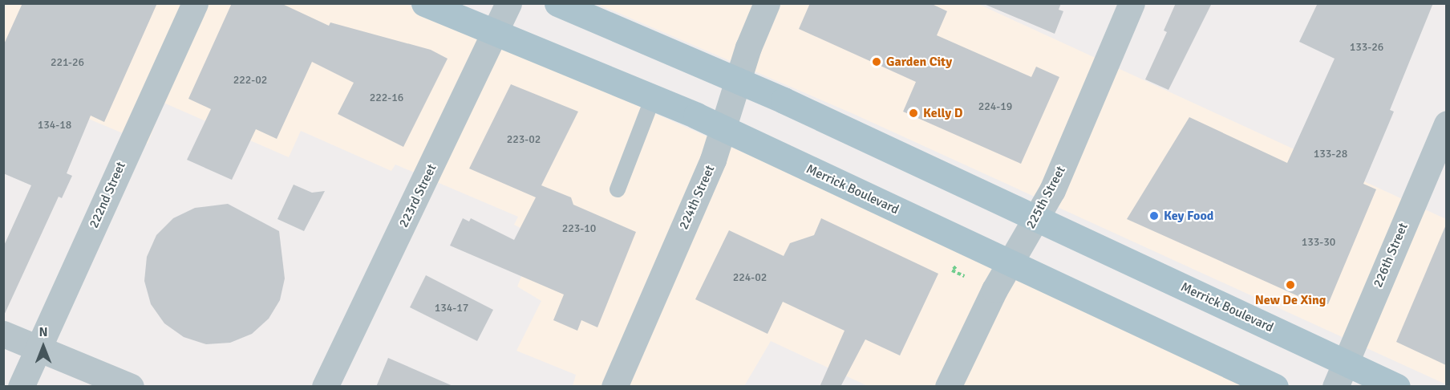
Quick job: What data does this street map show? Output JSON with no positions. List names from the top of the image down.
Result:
{
  "streets": {
    "main road": ["Merrick Boulevard"],
    "street": [
      "222nd Street",
      "223rd Street",
      "224th Street",
      "225th Street",
      "226th Street"
    ]
  },
  "crossings": [
    ["Merrick Boulevard", "223rd Street"],
    ["Merrick Boulevard", "224th Street"],
    ["Merrick Boulevard", "225th Street"],
    ["Merrick Boulevard", "226th Street"]
  ],
  "places": [
    "Garden City",
    "Kelly D",
    "Key Food",
    "New De Xing"
  ],
  "house_numbers": [
    "133-26",
    "221-26",
    "222-02",
    "222-16",
    "224-19",
    "134-18",
    "223-02",
    "133-28",
    "223-10",
    "133-30",
    "224-02",
    "134-17"
  ],
  "north": "top"
}
